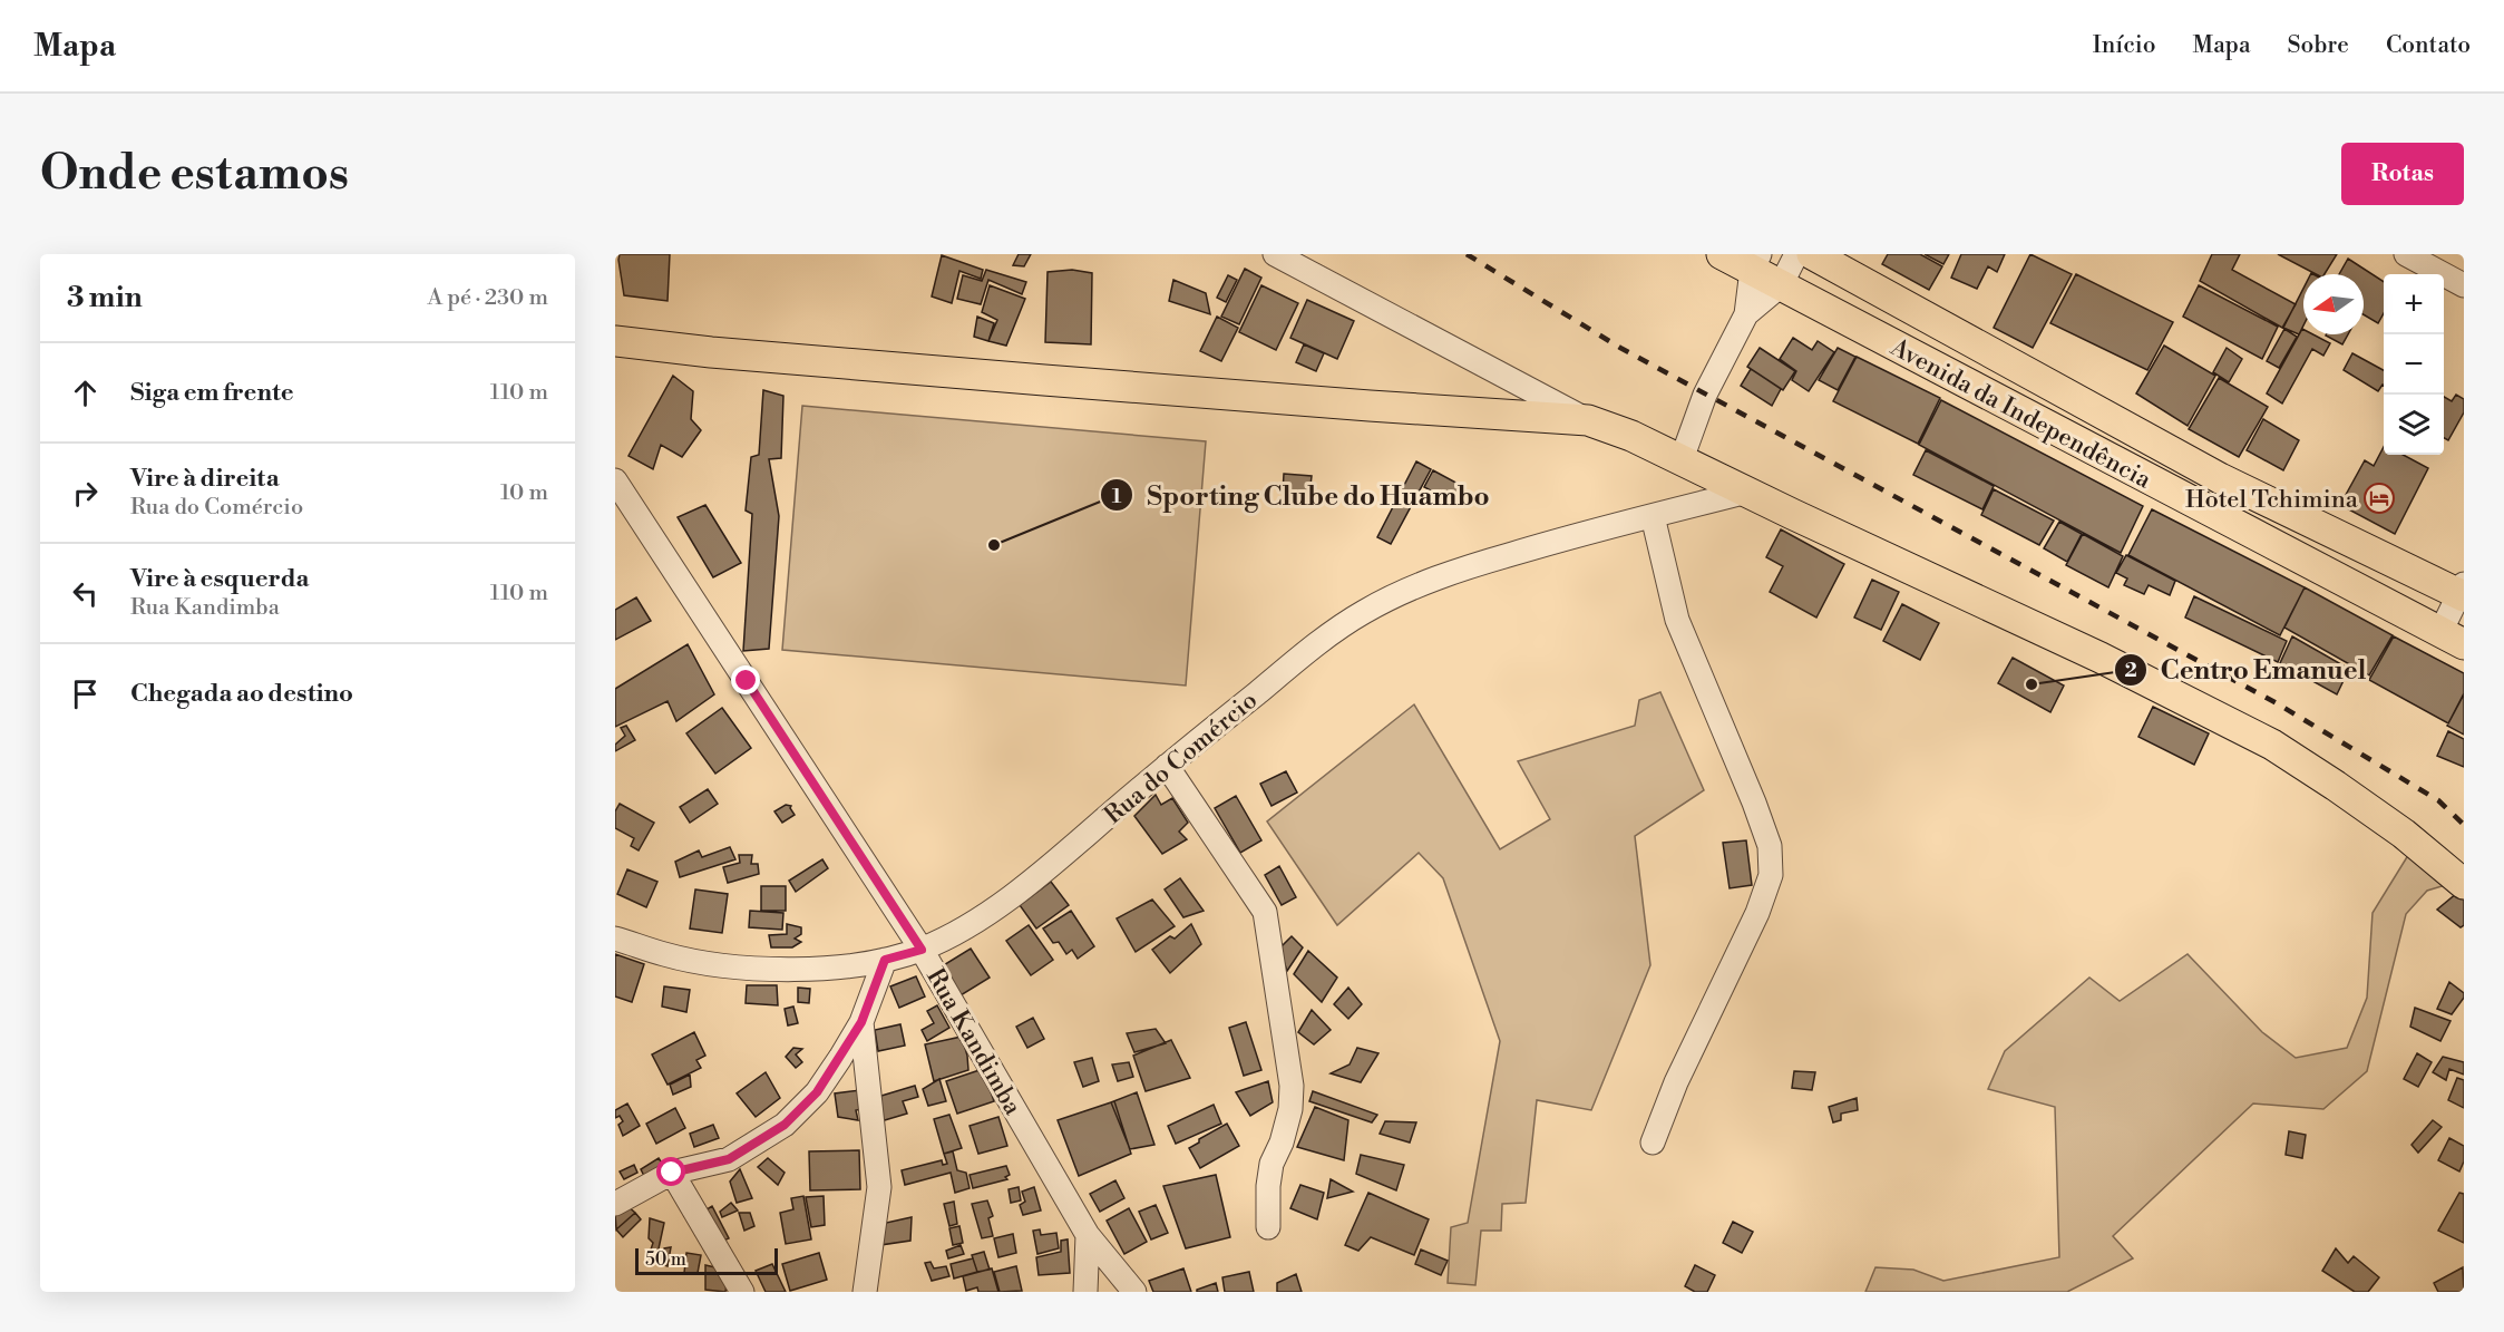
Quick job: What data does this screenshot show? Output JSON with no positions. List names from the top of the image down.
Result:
{
  "streets": {
    "main road": ["Avenida da Independência"],
    "street": ["Rua do Comércio", "Rua Kandimba"]
  },
  "crossings": [
    ["Rua do Comércio", "Rua Kandimba"]
  ],
  "places": {
    "hotel": ["Hotel Tchimina"],
    "other": ["Sporting Clube do Huambo", "Centro Emanuel"]
  },
  "scale_bar": "50 m",
  "north": "left",
  "page": {
    "header": "Mapa",
    "nav": [
      "Início",
      "Mapa",
      "Sobre",
      "Contato"
    ],
    "buttons": "Rotas",
    "title": "Onde estamos",
    "heading": ["3 min", "A pé · 230 m"],
    "map_buttons": ["+", "−"],
    "list": [
      ["Siga em frente", "110 m"],
      ["Vire à direita", "Rua do Comércio", "10 m"],
      ["Vire à esquerda", "Rua Kandimba", "110 m"],
      "Chegada ao destino"
    ],
    "scale": "50 m"
  }
}
